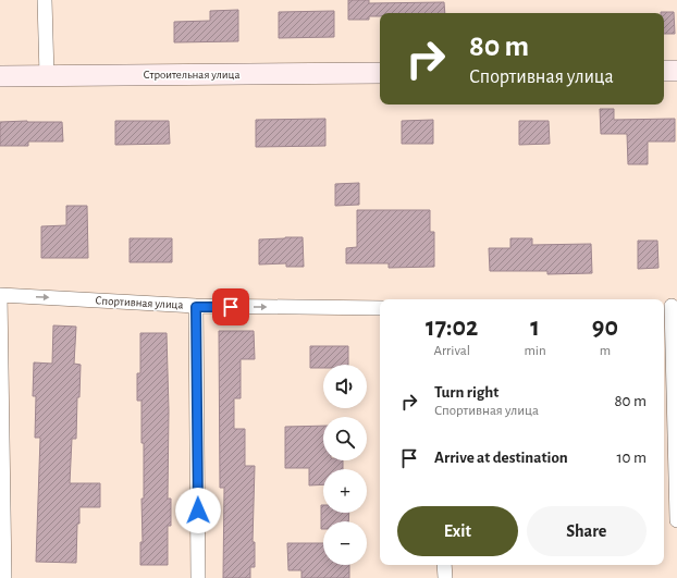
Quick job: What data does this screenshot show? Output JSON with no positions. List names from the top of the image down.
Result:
{
  "streets": {
    "street": ["Строительная улица", "Спортивная улица"]
  },
  "one_way": ["Спортивная улица"],
  "page": {
    "turn": ["80 m", "Спортивная улица"],
    "eta": [
      "17:02",
      "Arrival",
      "1",
      "min",
      "90",
      "m"
    ],
    "map_buttons": ["+", "−"],
    "list": [
      {
        "name": "Turn right",
        "note": "Спортивная улица",
        "value": "80 m"
      },
      {
        "name": "Arrive at destination",
        "value": "10 m"
      }
    ],
    "buttons": ["Exit", "Share"]
  }
}
